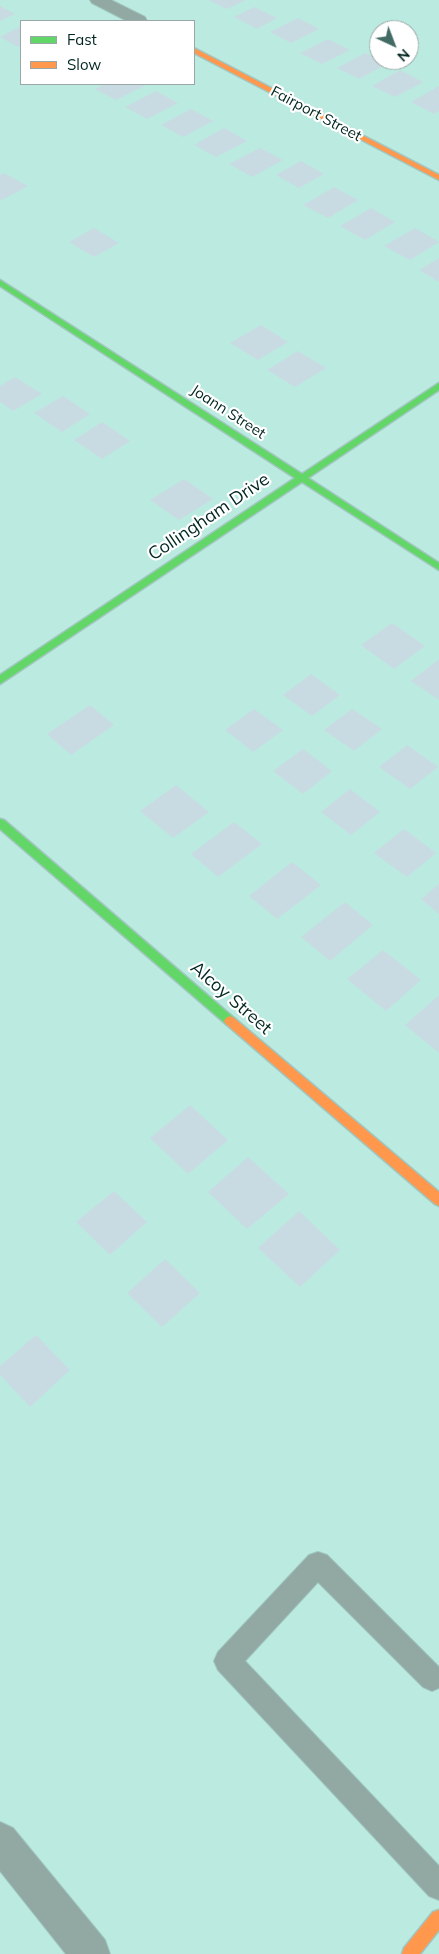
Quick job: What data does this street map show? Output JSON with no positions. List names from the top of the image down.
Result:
{
  "streets": {
    "main road": [
      "Fairport Street",
      "Joann Street",
      "Collingham Drive",
      "Alcoy Street"
    ]
  },
  "crossings": [
    ["Joann Street", "Collingham Drive"]
  ],
  "legend": ["Fast", "Slow"],
  "north": "bottom right"
}
